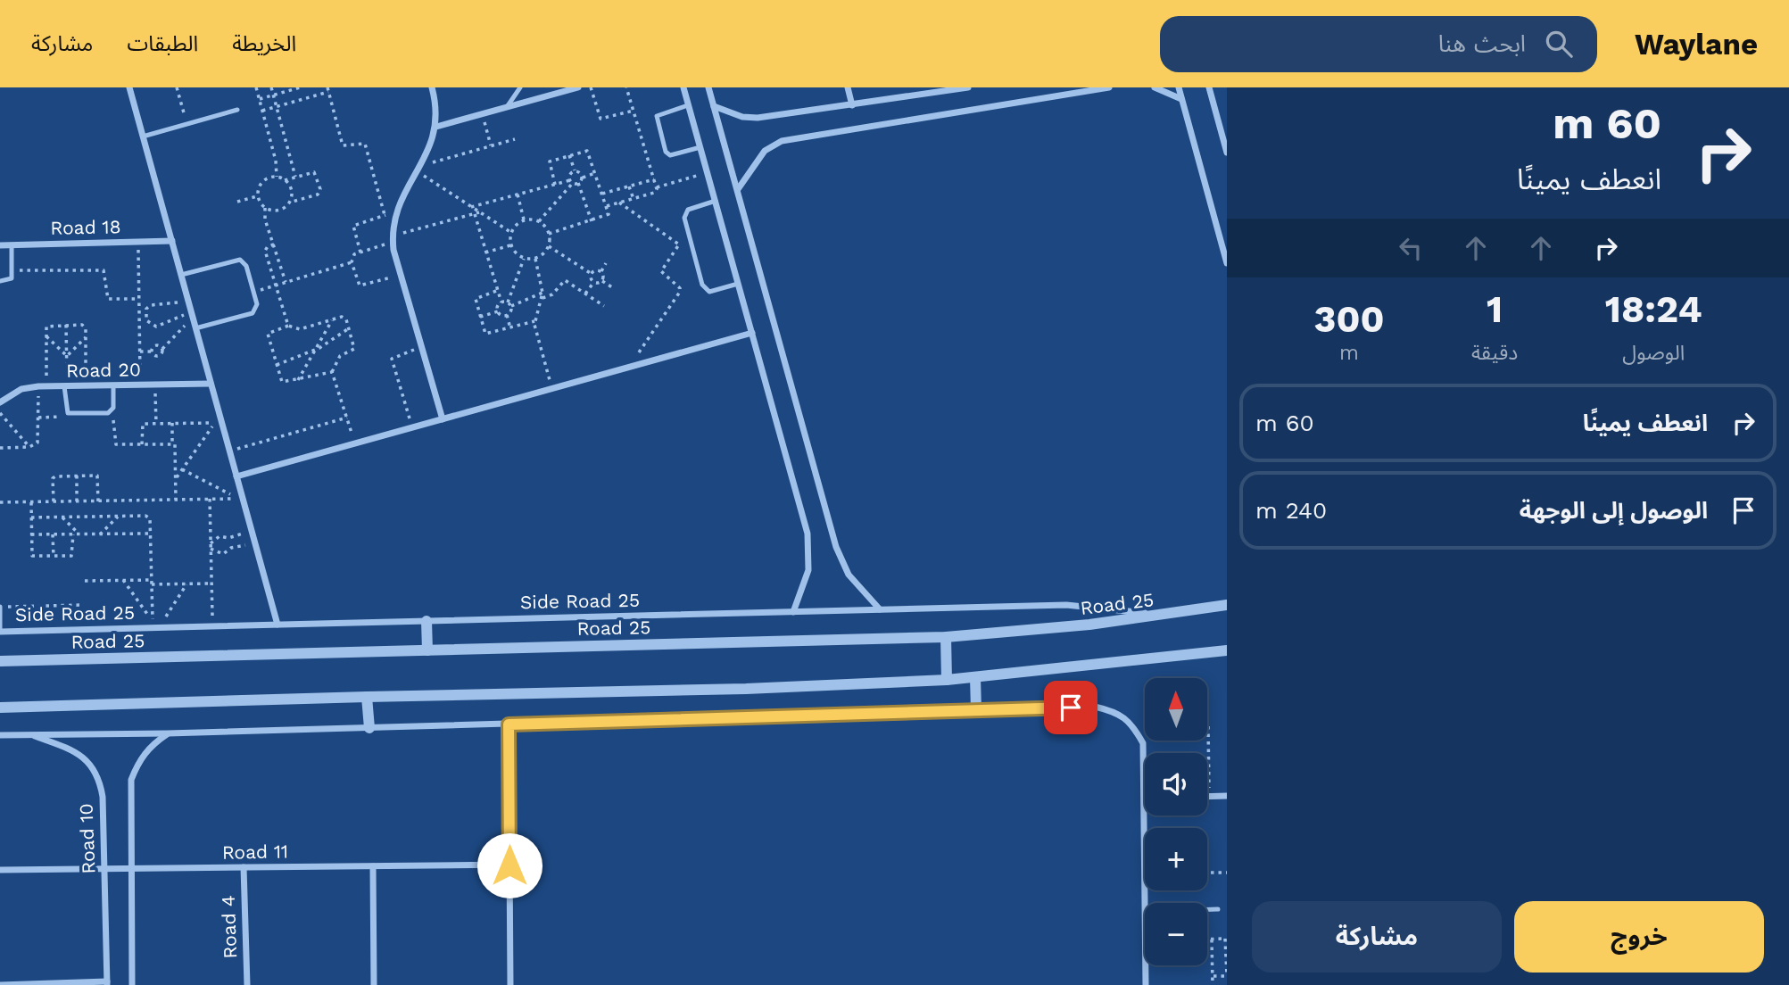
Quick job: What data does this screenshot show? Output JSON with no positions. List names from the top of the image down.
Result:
{
  "streets": {
    "street": [
      "Road 18",
      "Road 20",
      "Side Road 25",
      "Road 25",
      "Road 10",
      "Road 11",
      "Road 4"
    ]
  },
  "crossings": [
    ["Side Road 25", "Road 25"],
    ["Road 10", "Road 11"],
    ["Road 11", "Road 4"]
  ],
  "north": "top",
  "page": {
    "header": "Waylane",
    "search": "ابحث هنا",
    "nav": ["الخريطة", "الطبقات", "مشاركة"],
    "turn": ["60 m", "انعطف يمينًا"],
    "eta": [
      "18:24",
      "الوصول",
      "1",
      "دقيقة",
      "300",
      "m"
    ],
    "list": [
      {
        "name": "انعطف يمينًا",
        "value": "60 m"
      },
      {
        "name": "الوصول إلى الوجهة",
        "value": "240 m"
      }
    ],
    "map_buttons": ["+", "−"],
    "buttons": ["خروج", "مشاركة"]
  }
}
